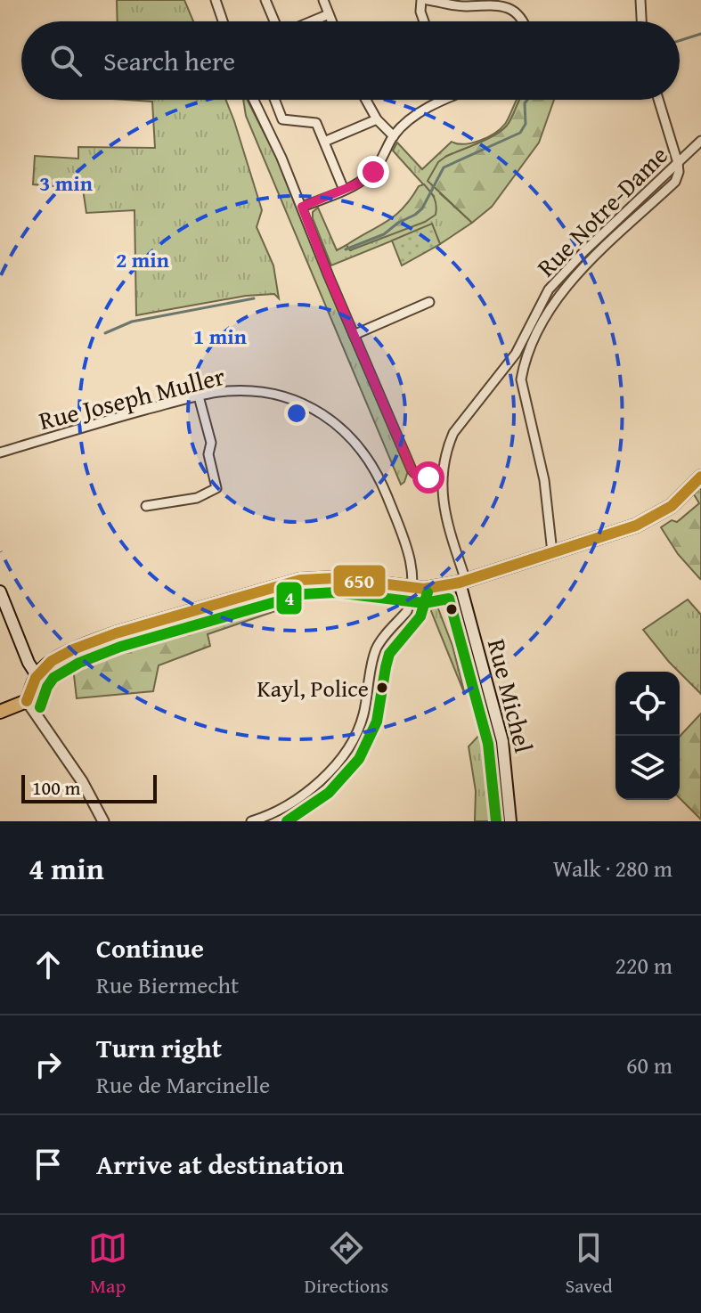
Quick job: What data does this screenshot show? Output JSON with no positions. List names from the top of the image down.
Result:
{
  "streets": {
    "main road": ["Rue Michel"],
    "street": ["Rue Notre-Dame", "Rue Joseph Muller"]
  },
  "crossings": [
    ["Rue Notre-Dame", "Rue Michel"]
  ],
  "places": ["Kayl, Police"],
  "lines": ["transit line 650", "transit line 4"],
  "scale_bar": "100 m",
  "page": {
    "search": "Search here",
    "scale": "100 m",
    "heading": ["4 min", "Walk · 280 m"],
    "list": [
      ["Continue", "Rue Biermecht", "220 m"],
      ["Turn right", "Rue de Marcinelle", "60 m"],
      "Arrive at destination"
    ],
    "nav": ["Map", "Directions", "Saved"]
  },
  "rings": ["3 min", "2 min", "1 min"]
}
